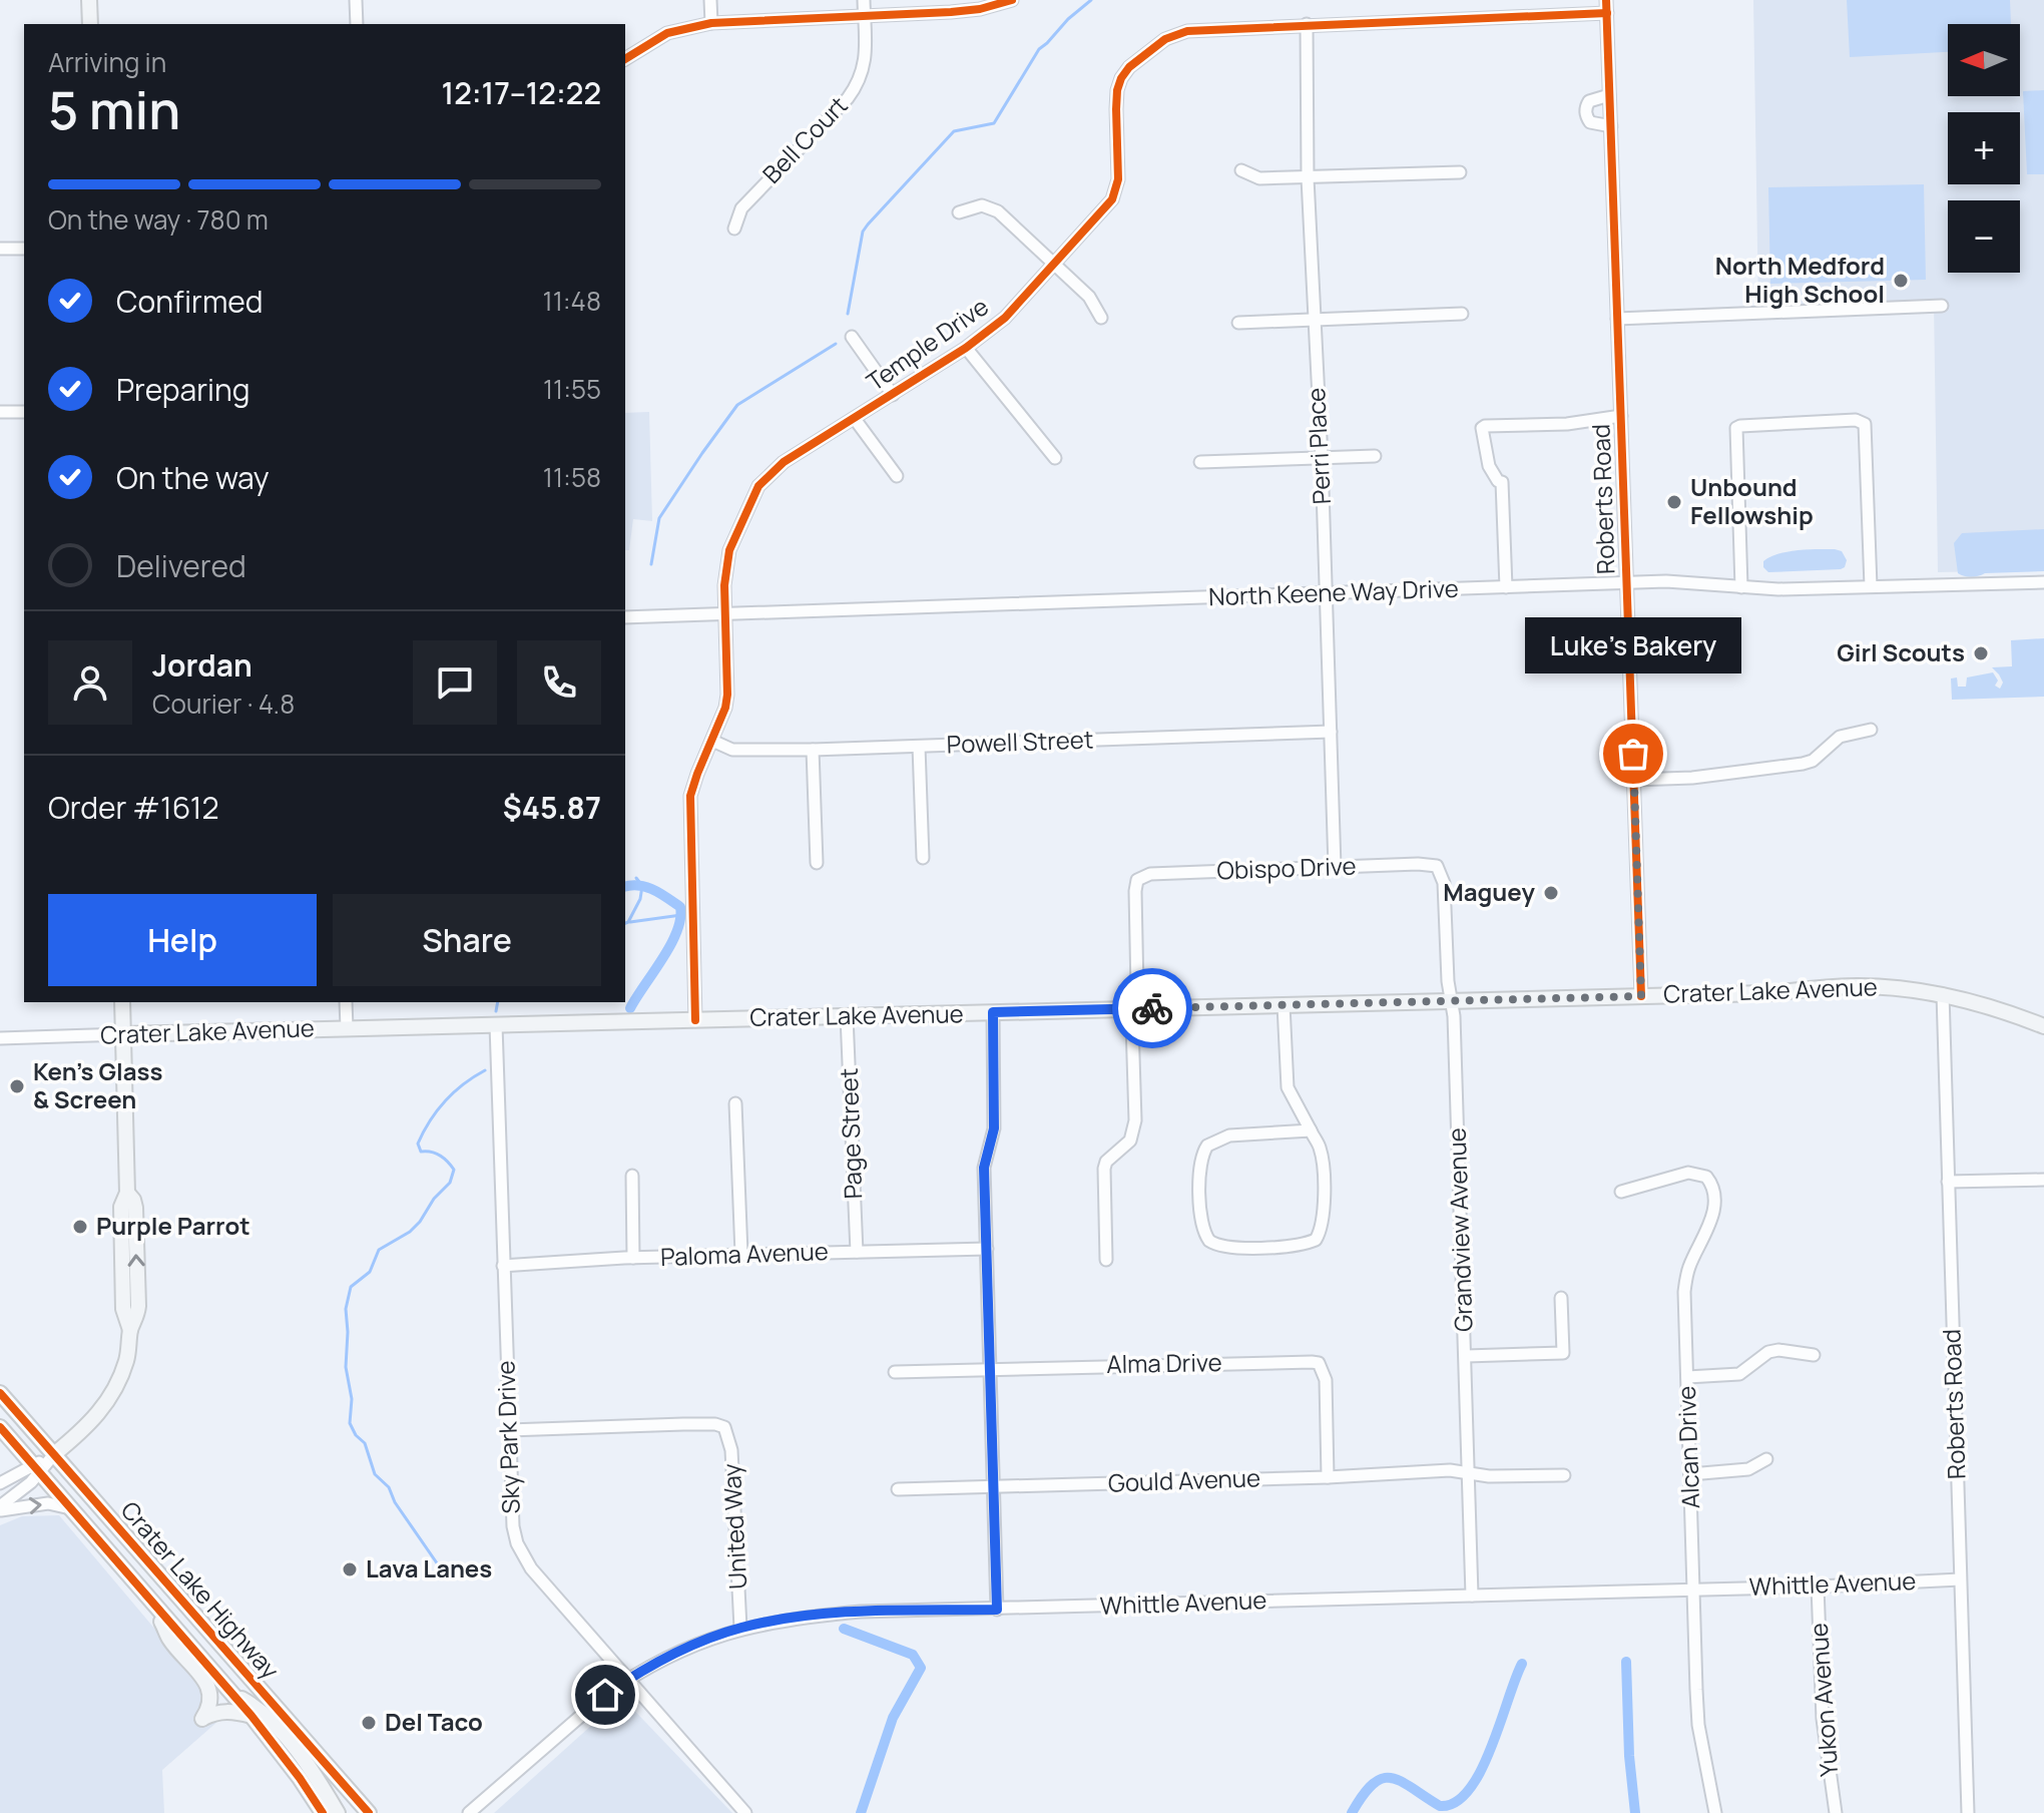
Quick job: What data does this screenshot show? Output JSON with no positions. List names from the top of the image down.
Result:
{
  "streets": {
    "main road": ["Crater Lake Avenue", "Crater Lake Highway"],
    "street": [
      "Bell Court",
      "Temple Drive",
      "Perri Place",
      "Roberts Road",
      "North Keene Way Drive",
      "Powell Street",
      "Obispo Drive",
      "Page Street",
      "Grandview Avenue",
      "Paloma Avenue",
      "Alma Drive",
      "Sky Park Drive",
      "Alcan Drive",
      "Gould Avenue",
      "United Way",
      "Whittle Avenue",
      "Yukon Avenue"
    ]
  },
  "crossings": [
    ["Temple Drive", "Perri Place"],
    ["Temple Drive", "Roberts Road"],
    ["Temple Drive", "North Keene Way Drive"],
    ["Temple Drive", "Powell Street"],
    ["Temple Drive", "Crater Lake Avenue"],
    ["Perri Place", "North Keene Way Drive"],
    ["Perri Place", "Powell Street"],
    ["Perri Place", "Obispo Drive"],
    ["Roberts Road", "North Keene Way Drive"],
    ["Roberts Road", "Crater Lake Avenue"],
    ["Roberts Road", "Whittle Avenue"],
    ["Obispo Drive", "Crater Lake Avenue"],
    ["Obispo Drive", "Grandview Avenue"],
    ["Crater Lake Avenue", "Page Street"],
    ["Crater Lake Avenue", "Grandview Avenue"],
    ["Crater Lake Avenue", "Sky Park Drive"],
    ["Page Street", "Paloma Avenue"],
    ["Grandview Avenue", "Gould Avenue"],
    ["Grandview Avenue", "Whittle Avenue"],
    ["Paloma Avenue", "Sky Park Drive"],
    ["Alma Drive", "Gould Avenue"],
    ["Sky Park Drive", "United Way"],
    ["Sky Park Drive", "Whittle Avenue"],
    ["Alcan Drive", "Whittle Avenue"],
    ["United Way", "Whittle Avenue"],
    ["Whittle Avenue", "Yukon Avenue"]
  ],
  "places": [
    "North Medford High School",
    "Unbound Fellowship",
    "Girl Scouts",
    "Luke's Bakery",
    "Maguey",
    "Ken's Glass & Screen",
    "Purple Parrot",
    "Lava Lanes",
    "Del Taco"
  ],
  "north": "left",
  "page": {
    "map_buttons": ["+", "−"],
    "heading": ["5 min", "Arriving in", "12:17–12:22"],
    "panel": [
      "Jordan",
      "Courier · 4.8",
      "Order #1612",
      "$45.87"
    ],
    "bar": "On the way · 780 m",
    "list": [
      ["Confirmed", "11:48"],
      ["Preparing", "11:55"],
      ["On the way", "11:58"],
      "Delivered"
    ],
    "bubble": "Luke's Bakery",
    "buttons": ["Help", "Share"]
  }
}
